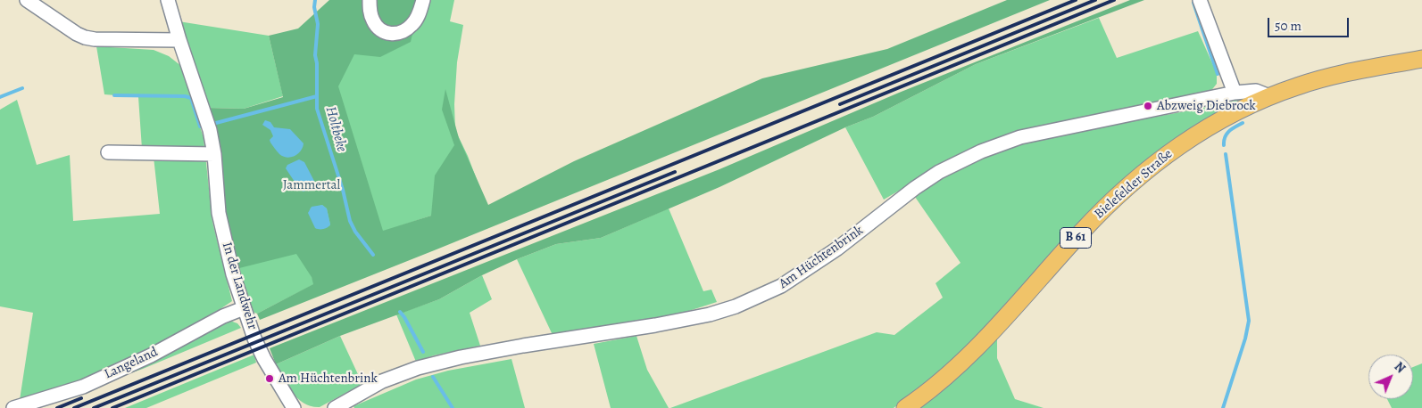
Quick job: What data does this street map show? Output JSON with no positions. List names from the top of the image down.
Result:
{
  "streets": {
    "main road": ["Bielefelder Straße", "B 61"],
    "street": ["Am Hüchtenbrink", "In der Landwehr", "Langeland"]
  },
  "crossings": [
    ["Bielefelder Straße", "Am Hüchtenbrink"],
    ["In der Landwehr", "Langeland"]
  ],
  "water": ["Holtbeke"],
  "parks": ["Jammertal"],
  "places": ["Abzweig Diebrock", "Am Hüchtenbrink"],
  "scale_bar": "50 m",
  "north": "top right"
}
